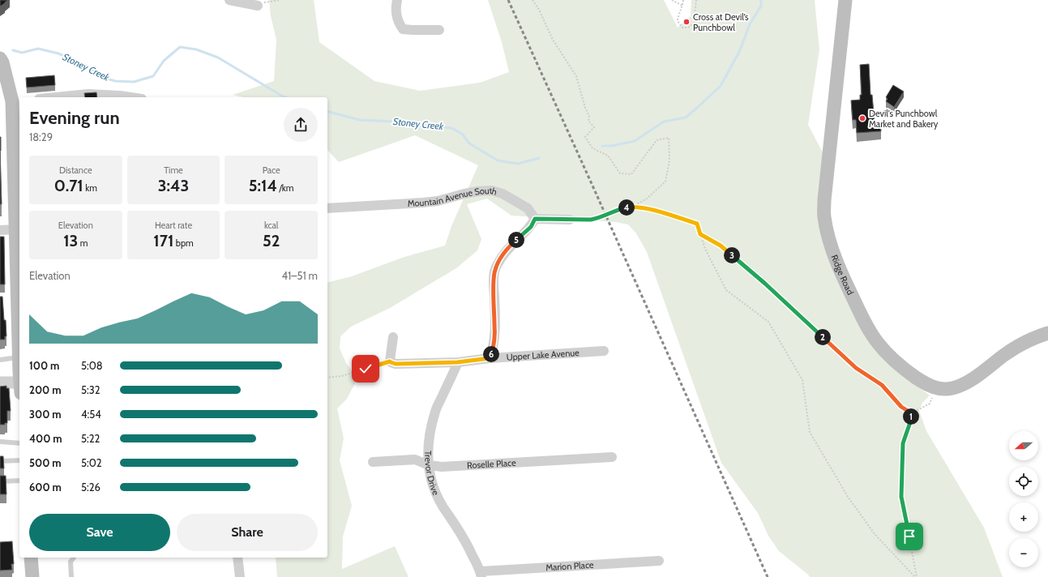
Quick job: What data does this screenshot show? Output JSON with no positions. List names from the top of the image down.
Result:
{
  "streets": {
    "main road": ["Ridge Road"],
    "street": [
      "Mountain Avenue South",
      "Upper Lake Avenue",
      "Roselle Place",
      "Trevor Drive",
      "Marion Place"
    ]
  },
  "crossings": [
    ["Upper Lake Avenue", "Trevor Drive"],
    ["Roselle Place", "Trevor Drive"],
    ["Trevor Drive", "Marion Place"]
  ],
  "water": ["Stoney Creek"],
  "places": ["Cross at Devil’s Punchbowl", "Devil's Punchbowl Market and Bakery"],
  "north": "left",
  "page": {
    "heading": ["Evening run", "18:29"],
    "stats": [
      ["Distance", "0.71 km"],
      ["Time", "3:43"],
      ["Pace", "5:14 /km"],
      ["Elevation", "13 m"],
      ["Heart rate", "171 bpm"],
      ["kcal", "52"]
    ],
    "pins": [
      "4",
      "5",
      "3",
      "2",
      "6",
      "1"
    ],
    "chart": ["Elevation", "41–51 m"],
    "list": [
      {
        "name": "100 m",
        "note": "5:08"
      },
      {
        "name": "200 m",
        "note": "5:32"
      },
      {
        "name": "300 m",
        "note": "4:54"
      },
      {
        "name": "400 m",
        "note": "5:22"
      },
      {
        "name": "500 m",
        "note": "5:02"
      },
      {
        "name": "600 m",
        "note": "5:26"
      }
    ],
    "map_buttons": ["+", "−"],
    "buttons": ["Save", "Share"]
  }
}
